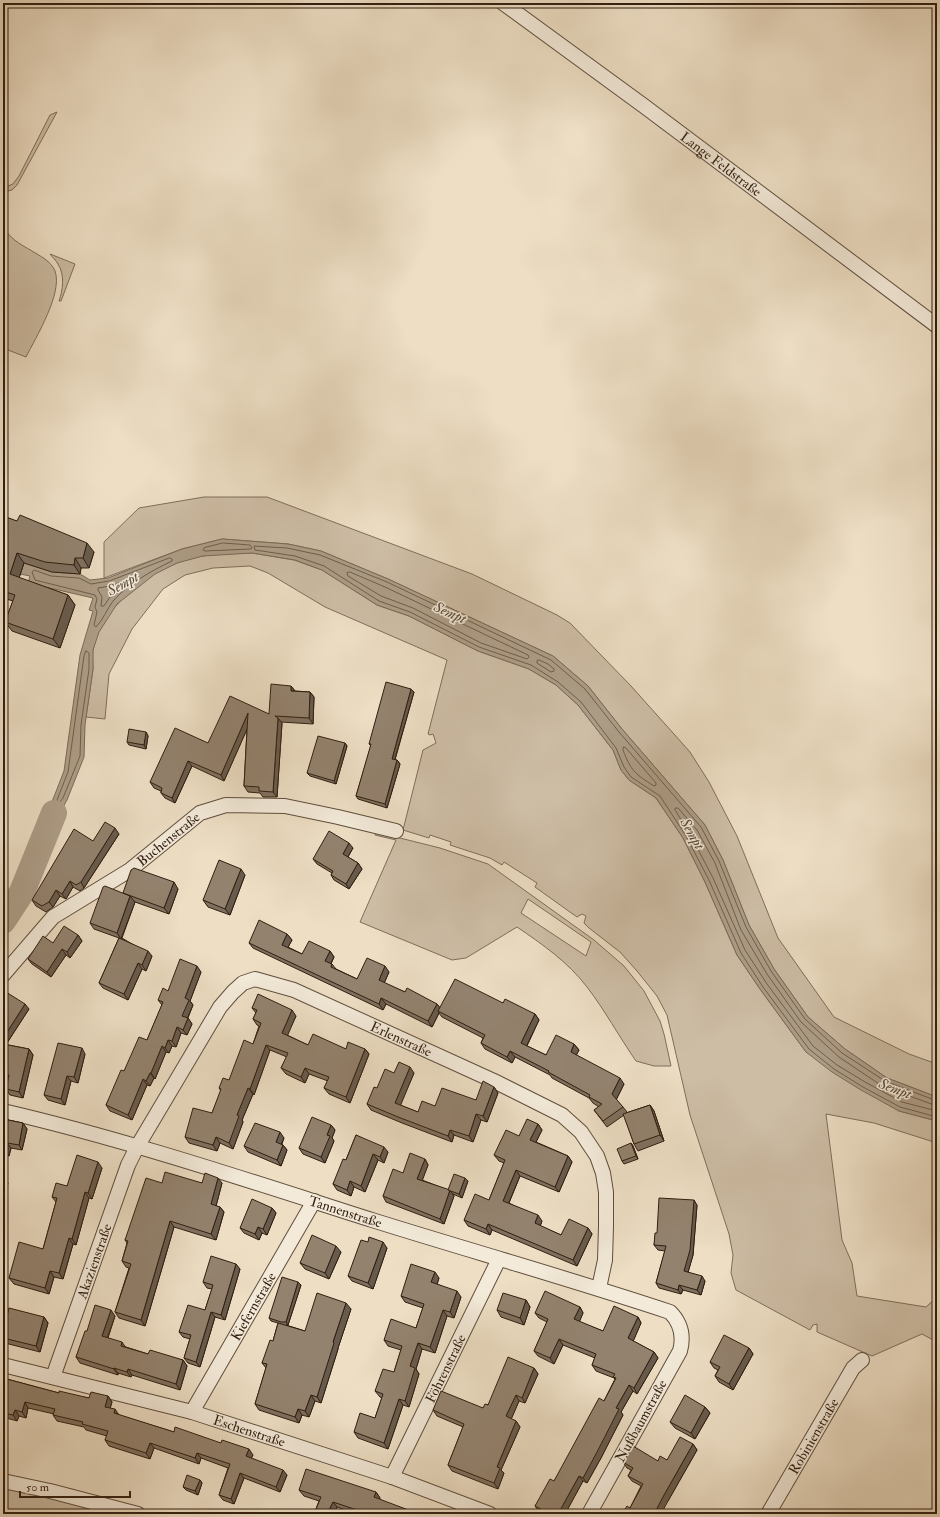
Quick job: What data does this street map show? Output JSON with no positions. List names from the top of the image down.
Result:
{
  "streets": {
    "street": [
      "Lange Feldstraße",
      "Buchenstraße",
      "Erlenstraße",
      "Tannenstraße",
      "Akazienstraße",
      "Kiefernstraße",
      "Föhrenstraße",
      "Nußbaumstraße",
      "Eschenstraße",
      "Robinienstraße"
    ]
  },
  "crossings": [
    ["Erlenstraße", "Tannenstraße"],
    ["Erlenstraße", "Akazienstraße"],
    ["Tannenstraße", "Akazienstraße"],
    ["Tannenstraße", "Kiefernstraße"],
    ["Tannenstraße", "Föhrenstraße"],
    ["Tannenstraße", "Nußbaumstraße"],
    ["Akazienstraße", "Eschenstraße"],
    ["Kiefernstraße", "Eschenstraße"],
    ["Föhrenstraße", "Eschenstraße"]
  ],
  "water": ["Sempt"],
  "scale_bar": "50 m"
}
